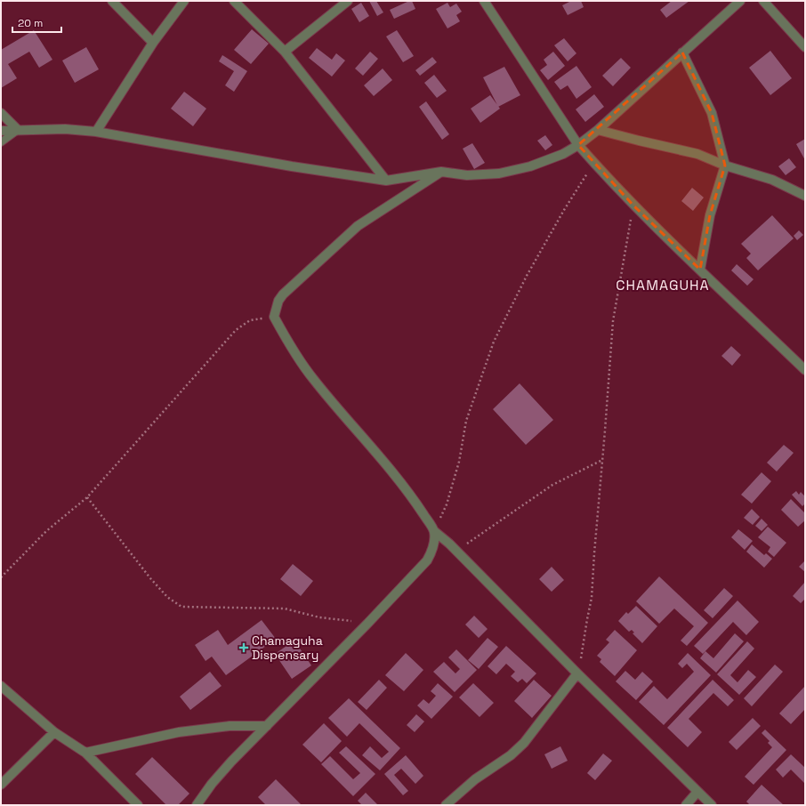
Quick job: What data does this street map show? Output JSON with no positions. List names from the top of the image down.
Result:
{
  "districts": ["CHAMAGUHA"],
  "places": {
    "health": ["Chamaguha Dispensary"]
  },
  "scale_bar": "20 m"
}
